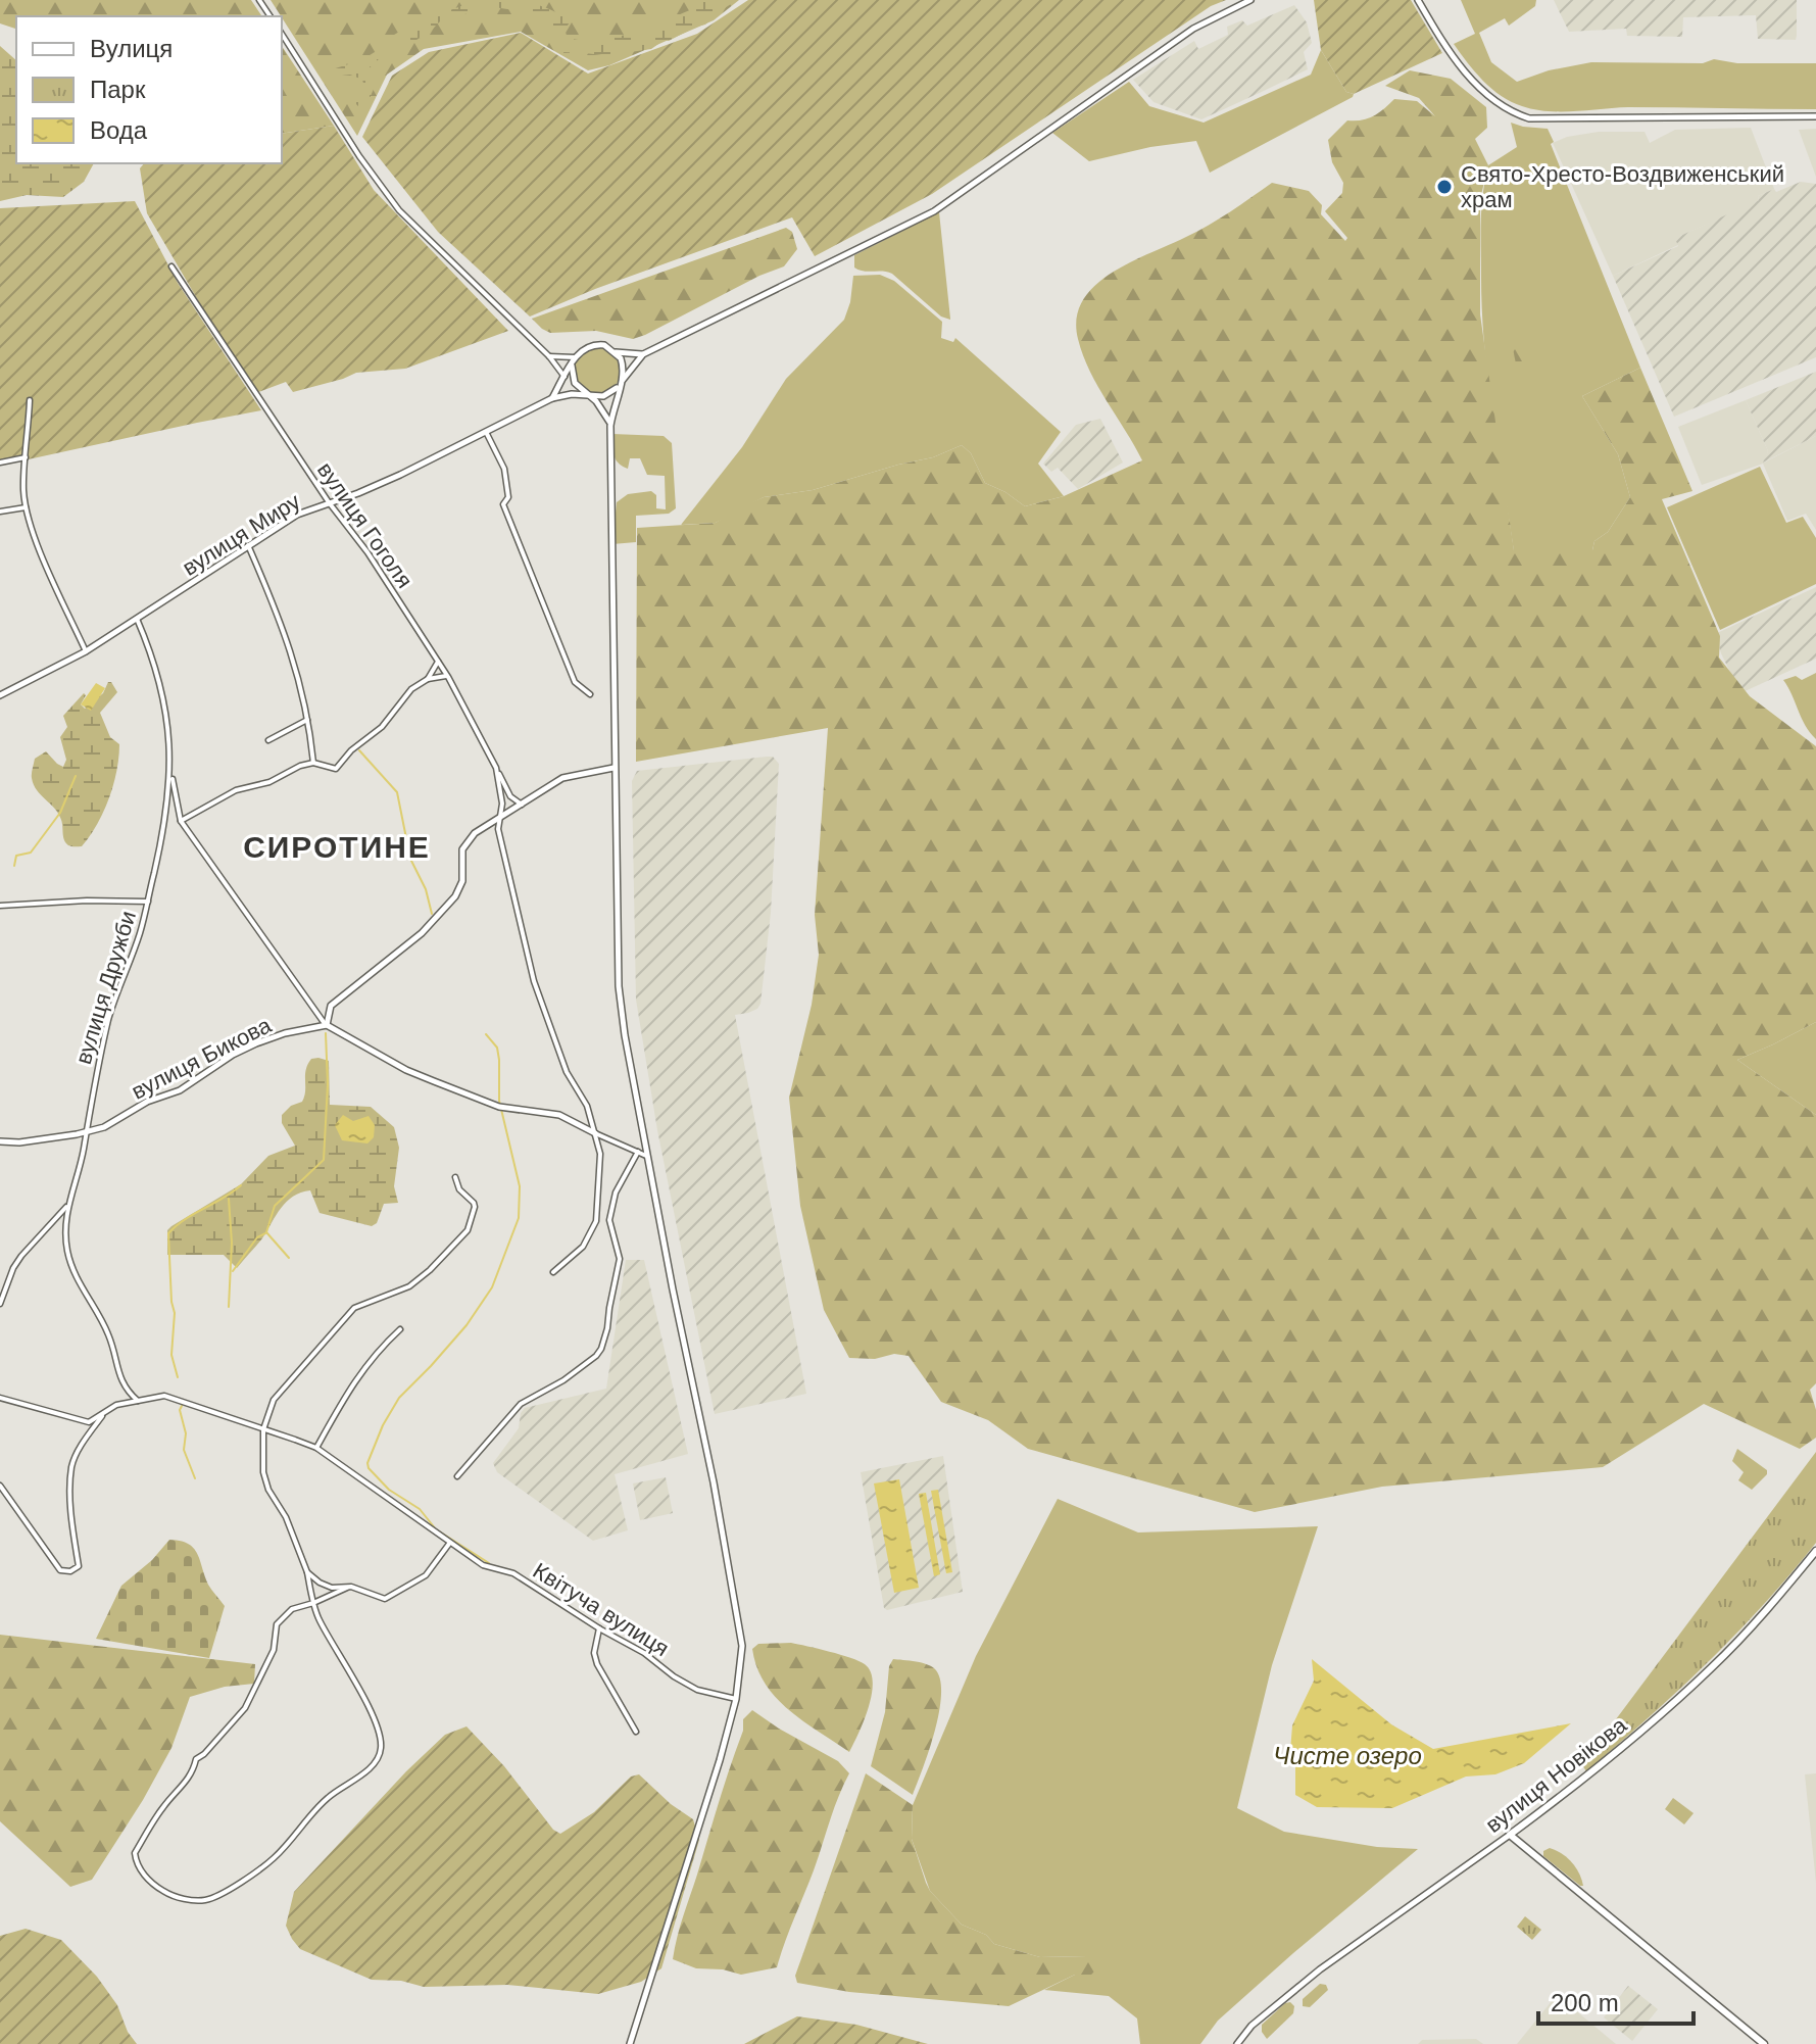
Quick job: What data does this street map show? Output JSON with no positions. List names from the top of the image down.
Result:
{
  "streets": {
    "main road": ["вулиця Новікова"],
    "street": [
      "вулиця Гоголя",
      "вулиця Миру",
      "вулиця Дружби",
      "вулиця Бикова",
      "Квітуча вулиця"
    ]
  },
  "crossings": [
    ["вулиця Гоголя", "вулиця Миру"],
    ["вулиця Миру", "вулиця Дружби"],
    ["вулиця Дружби", "вулиця Бикова"],
    ["вулиця Дружби", "Квітуча вулиця"]
  ],
  "districts": ["СИРОТИНЕ"],
  "water": ["Чисте озеро"],
  "places": ["Свято-Хресто-Воздвиженський храм"],
  "legend": ["Вулиця", "Парк", "Вода"],
  "scale_bar": "200 m"
}
